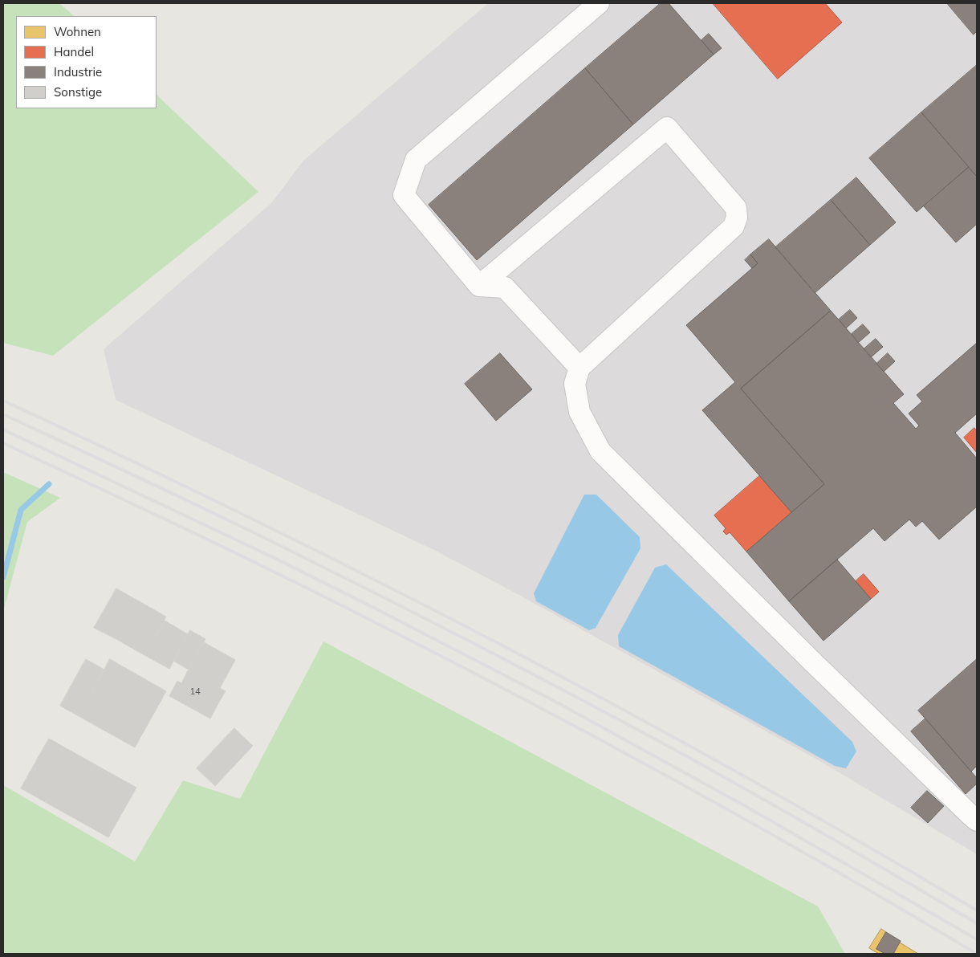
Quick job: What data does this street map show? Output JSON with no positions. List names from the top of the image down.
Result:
{
  "house_numbers": ["14"],
  "legend": [
    "Wohnen",
    "Handel",
    "Industrie",
    "Sonstige"
  ]
}
